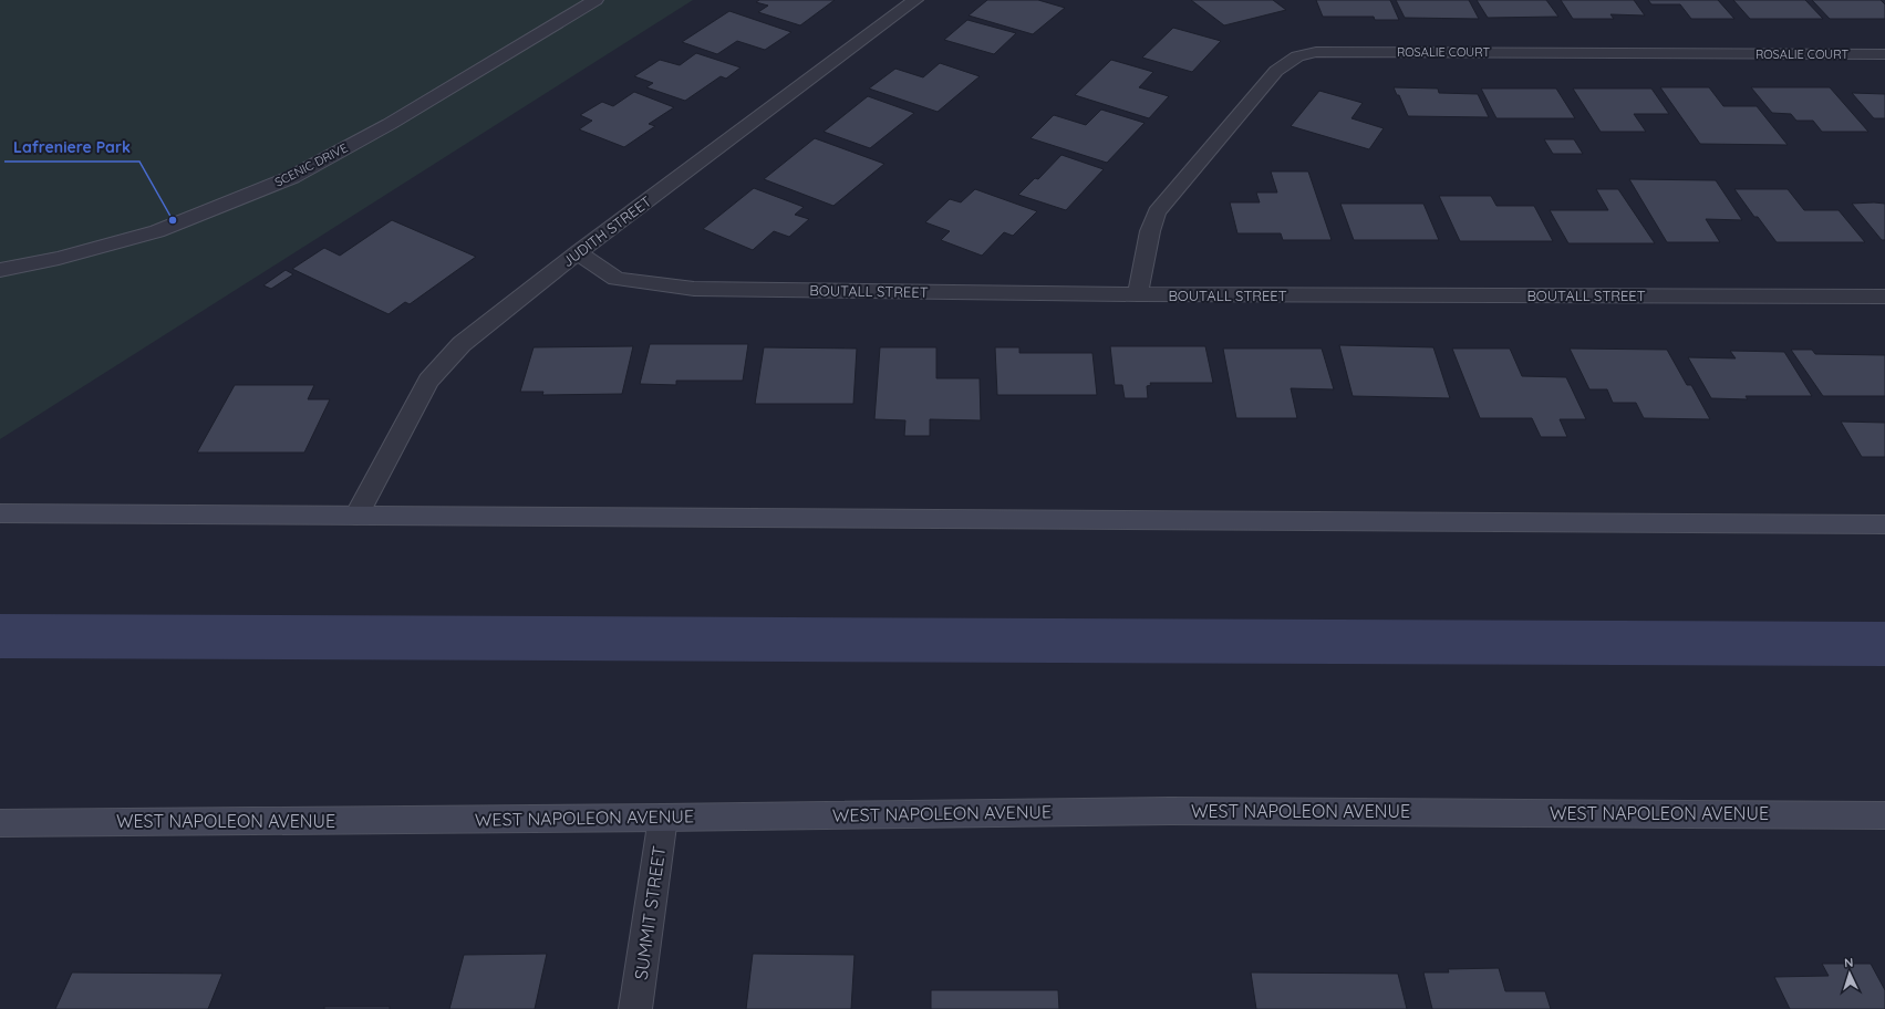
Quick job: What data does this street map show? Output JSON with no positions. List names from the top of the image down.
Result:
{
  "streets": {
    "main road": ["WEST NAPOLEON AVENUE"],
    "street": [
      "ROSALIE COURT",
      "SCENIC DRIVE",
      "JUDITH STREET",
      "BOUTALL STREET",
      "SUMMIT STREET"
    ]
  },
  "crossings": [
    ["ROSALIE COURT", "BOUTALL STREET"],
    ["JUDITH STREET", "BOUTALL STREET"],
    ["WEST NAPOLEON AVENUE", "SUMMIT STREET"]
  ],
  "places": ["Lafreniere Park"],
  "north": "top"
}
